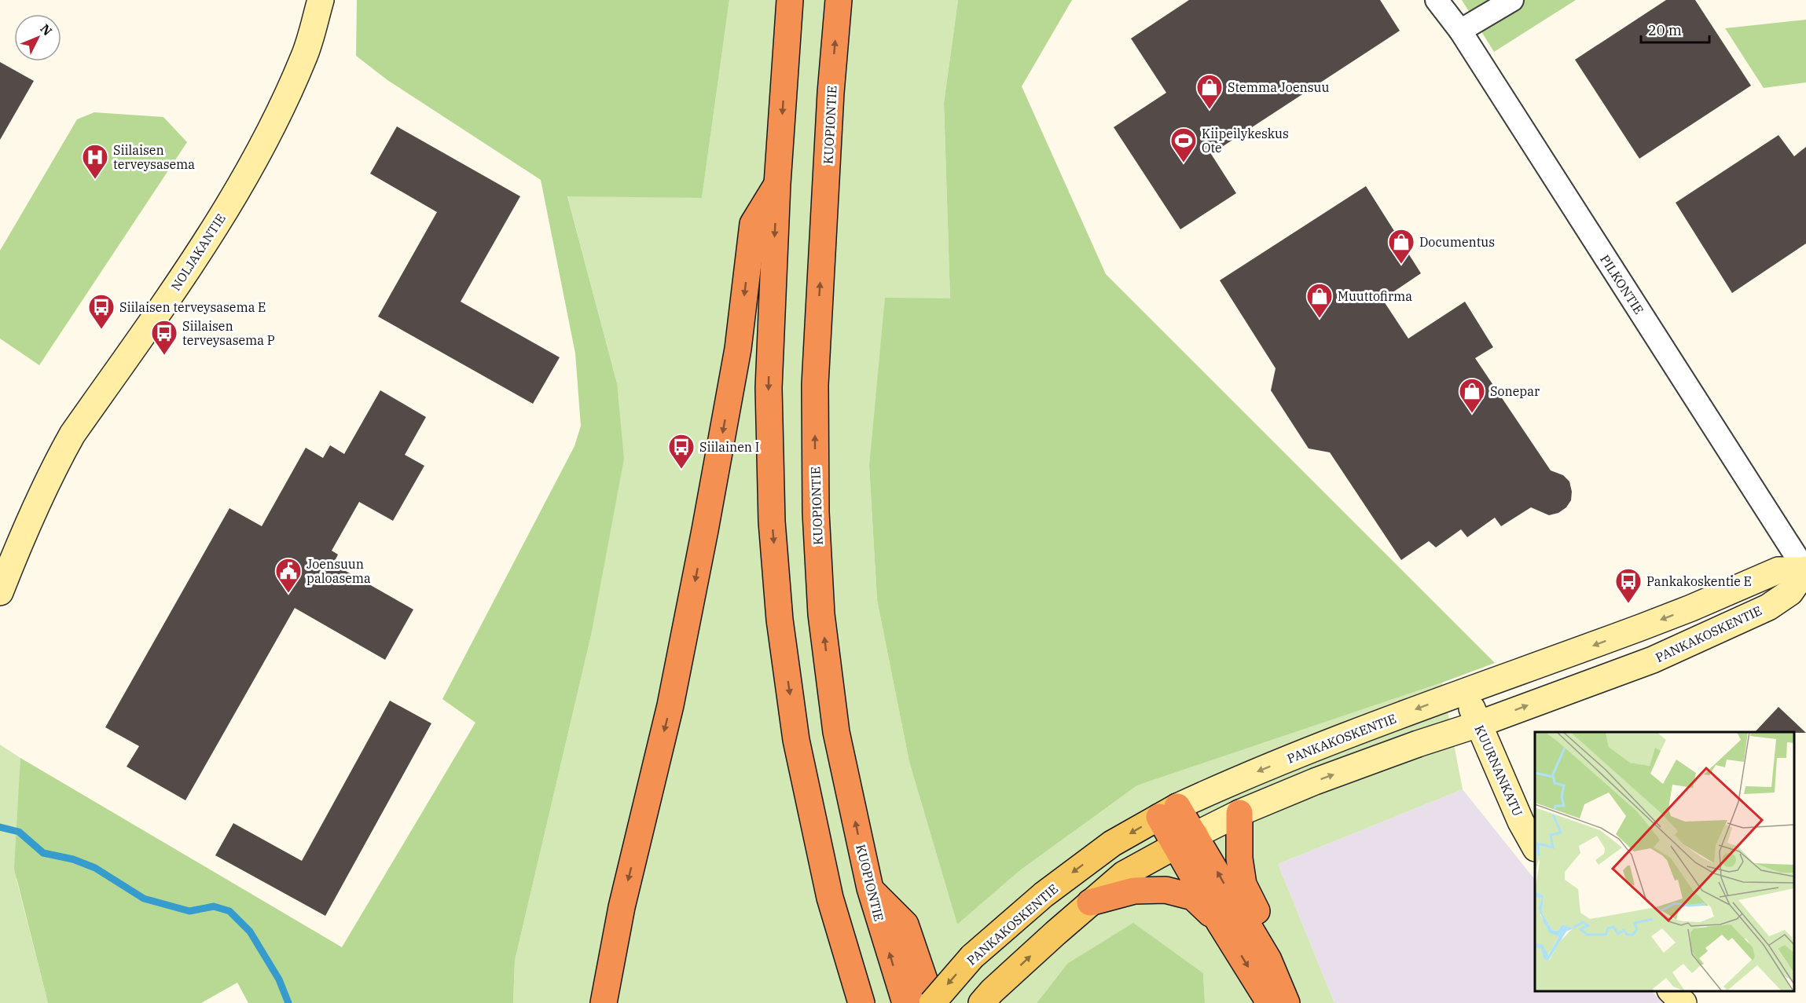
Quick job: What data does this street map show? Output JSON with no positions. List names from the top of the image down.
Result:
{
  "streets": {
    "highway": ["KUOPIONTIE"],
    "main road": ["NOLJAKANTIE", "PANKAKOSKENTIE", "KUURNANKATU"],
    "street": ["PILKONTIE"]
  },
  "crossings": [
    ["PILKONTIE", "PANKAKOSKENTIE"],
    ["PANKAKOSKENTIE", "KUURNANKATU"]
  ],
  "places": {
    "shop": [
      "Stemma Joensuu",
      "Documentus",
      "Muuttofirma",
      "Sonepar"
    ],
    "sports": ["Kiipeilykeskus Ote"],
    "hospital": ["Siilaisen terveysasema"],
    "bus stop": [
      "Siilaisen terveysasema E",
      "Siilaisen terveysasema P",
      "Siilainen I",
      "Pankakoskentie E"
    ],
    "public building": ["Joensuun paloasema"]
  },
  "scale_bar": "20 m",
  "north": "top right"
}
